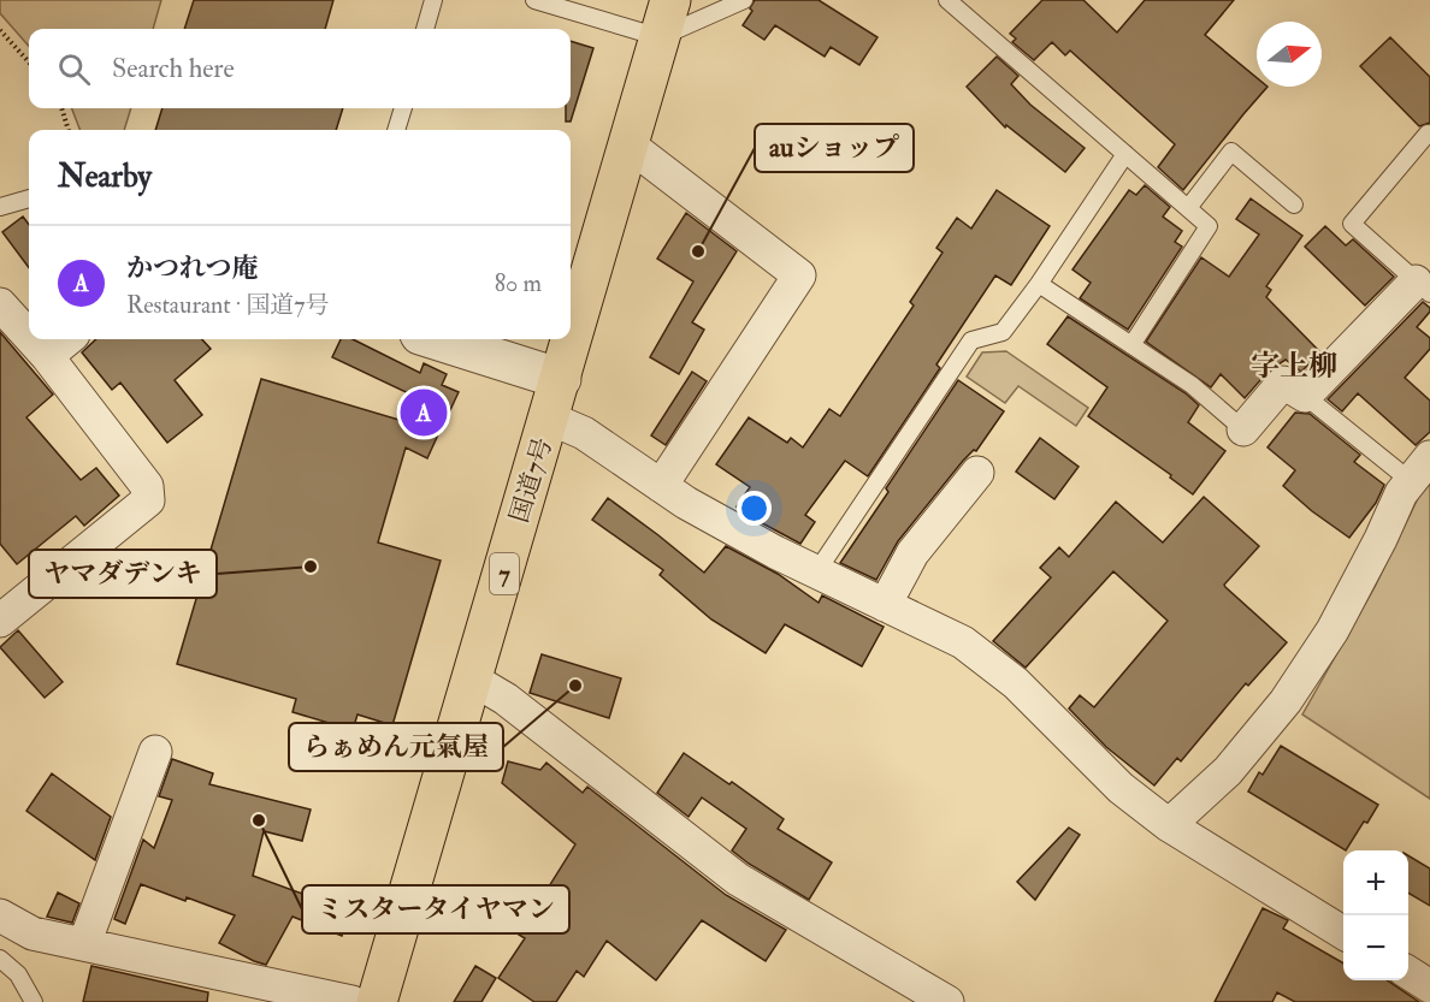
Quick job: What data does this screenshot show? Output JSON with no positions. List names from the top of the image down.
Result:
{
  "streets": {
    "highway": ["国道7号", "7"]
  },
  "districts": ["字上柳"],
  "places": [
    "auショップ",
    "ヤマダデンキ",
    "らぁめん元氣屋",
    "ミスタータイヤマン"
  ],
  "north": "right",
  "page": {
    "search": "Search here",
    "heading": "Nearby",
    "list": [
      {
        "mark": "A",
        "name": "かつれつ庵",
        "note": "Restaurant · 国道7号",
        "value": "80 m"
      }
    ],
    "pins": "A",
    "map_buttons": ["+", "−"]
  }
}
